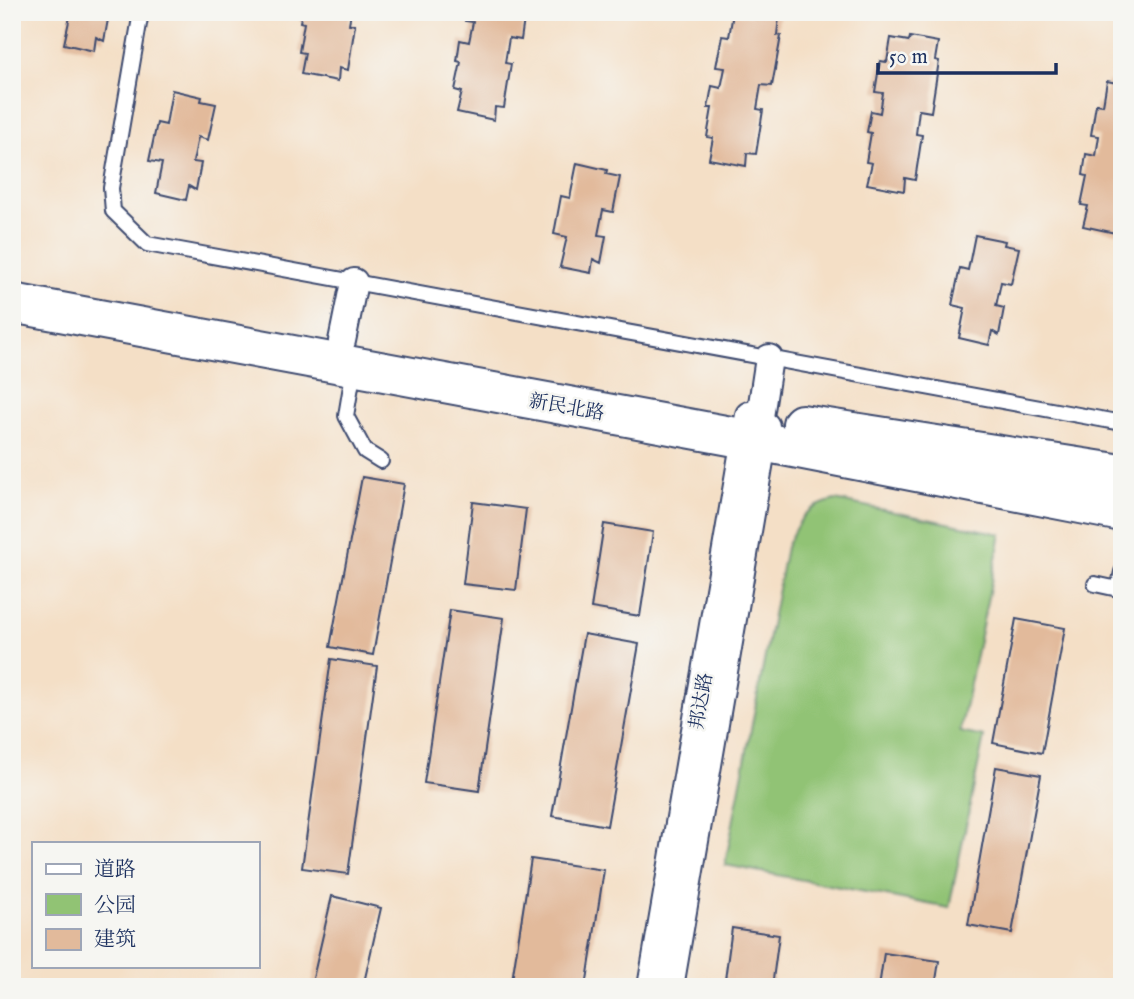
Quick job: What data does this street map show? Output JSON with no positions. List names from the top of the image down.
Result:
{
  "streets": {
    "street": ["新民北路", "邦达路"]
  },
  "crossings": [
    ["新民北路", "邦达路"]
  ],
  "legend": ["道路", "公园", "建筑"],
  "scale_bar": "50 m"
}
